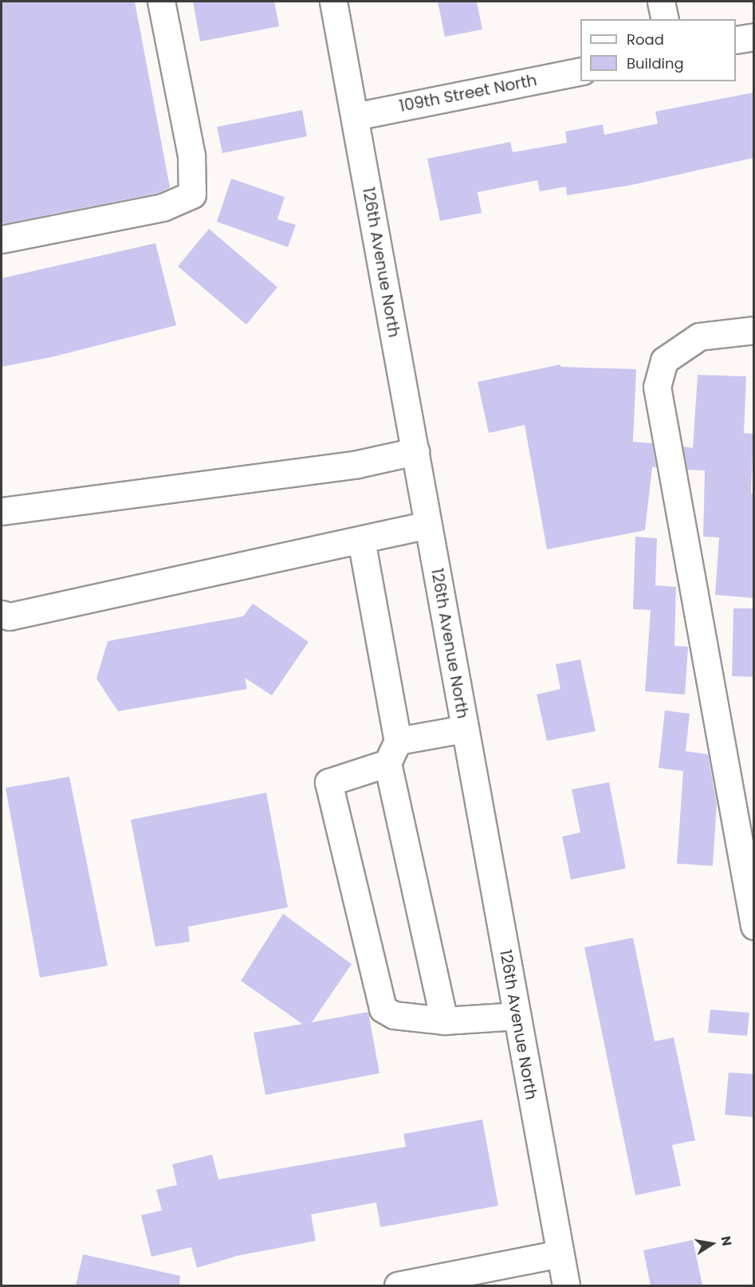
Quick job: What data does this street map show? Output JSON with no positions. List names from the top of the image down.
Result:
{
  "streets": {
    "street": ["109th Street North", "126th Avenue North"]
  },
  "crossings": [
    ["109th Street North", "126th Avenue North"]
  ],
  "legend": ["Road", "Building"],
  "north": "right"
}
